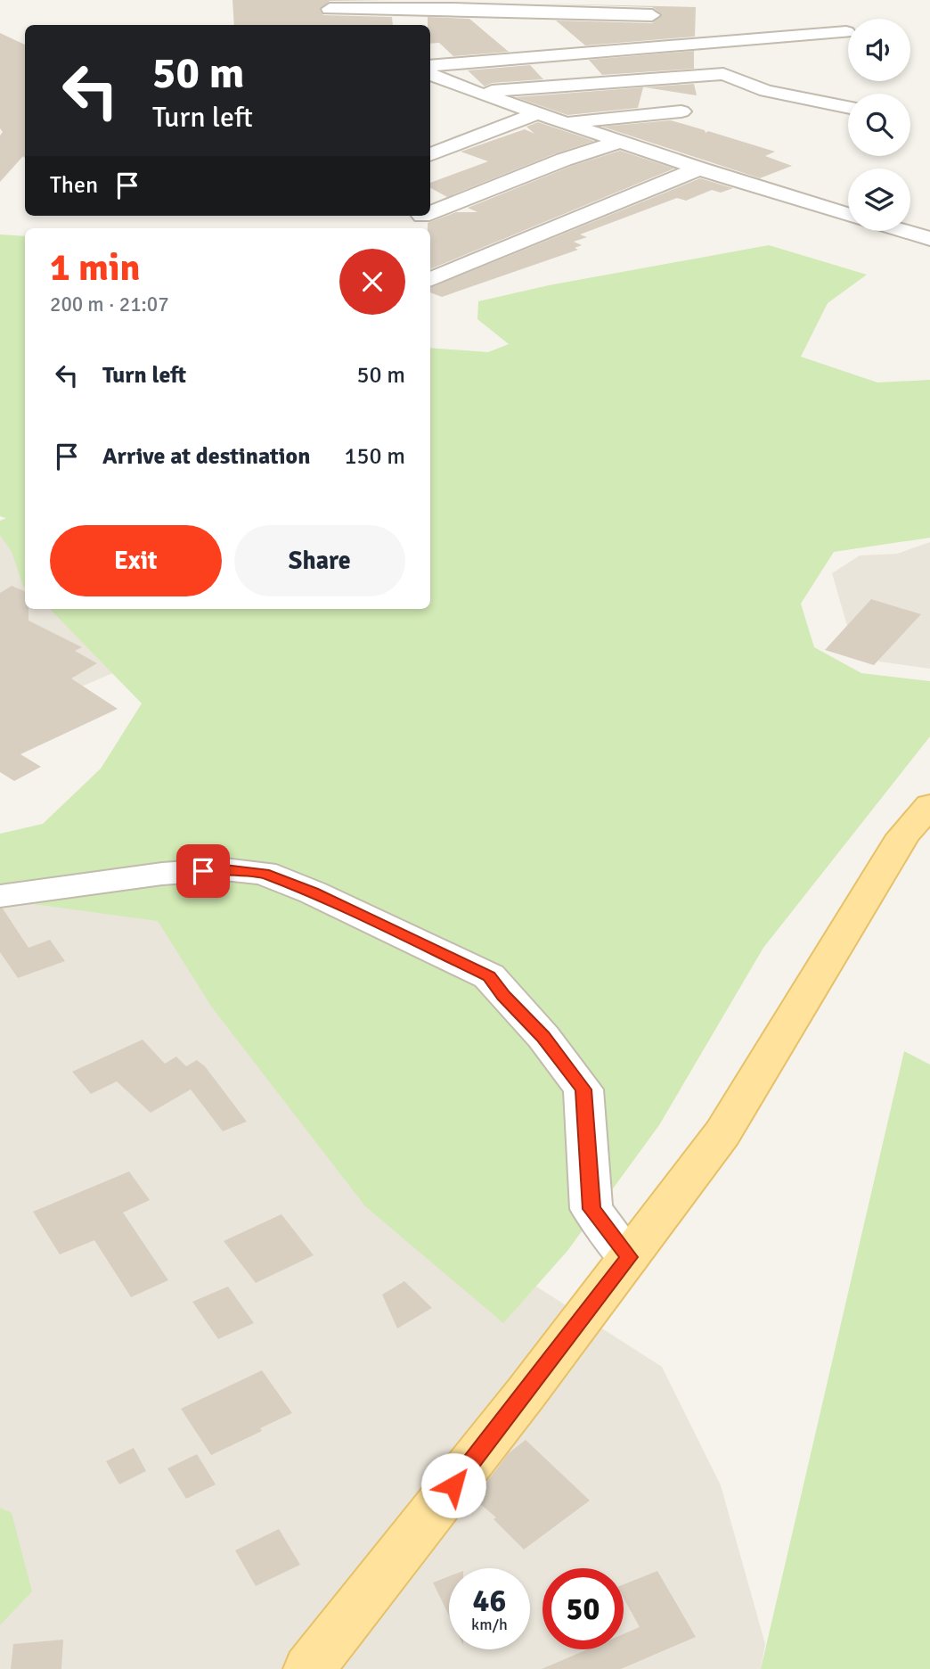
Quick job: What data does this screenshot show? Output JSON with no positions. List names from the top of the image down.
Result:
{
  "page": {
    "turn": ["50 m", "Turn left"],
    "then": "Then",
    "heading": ["1 min", "200 m · 21:07"],
    "list": [
      {
        "name": "Turn left",
        "value": "50 m"
      },
      {
        "name": "Arrive at destination",
        "value": "150 m"
      }
    ],
    "buttons": ["Exit", "Share"],
    "speed": "46 km/h",
    "limit": "50"
  }
}
